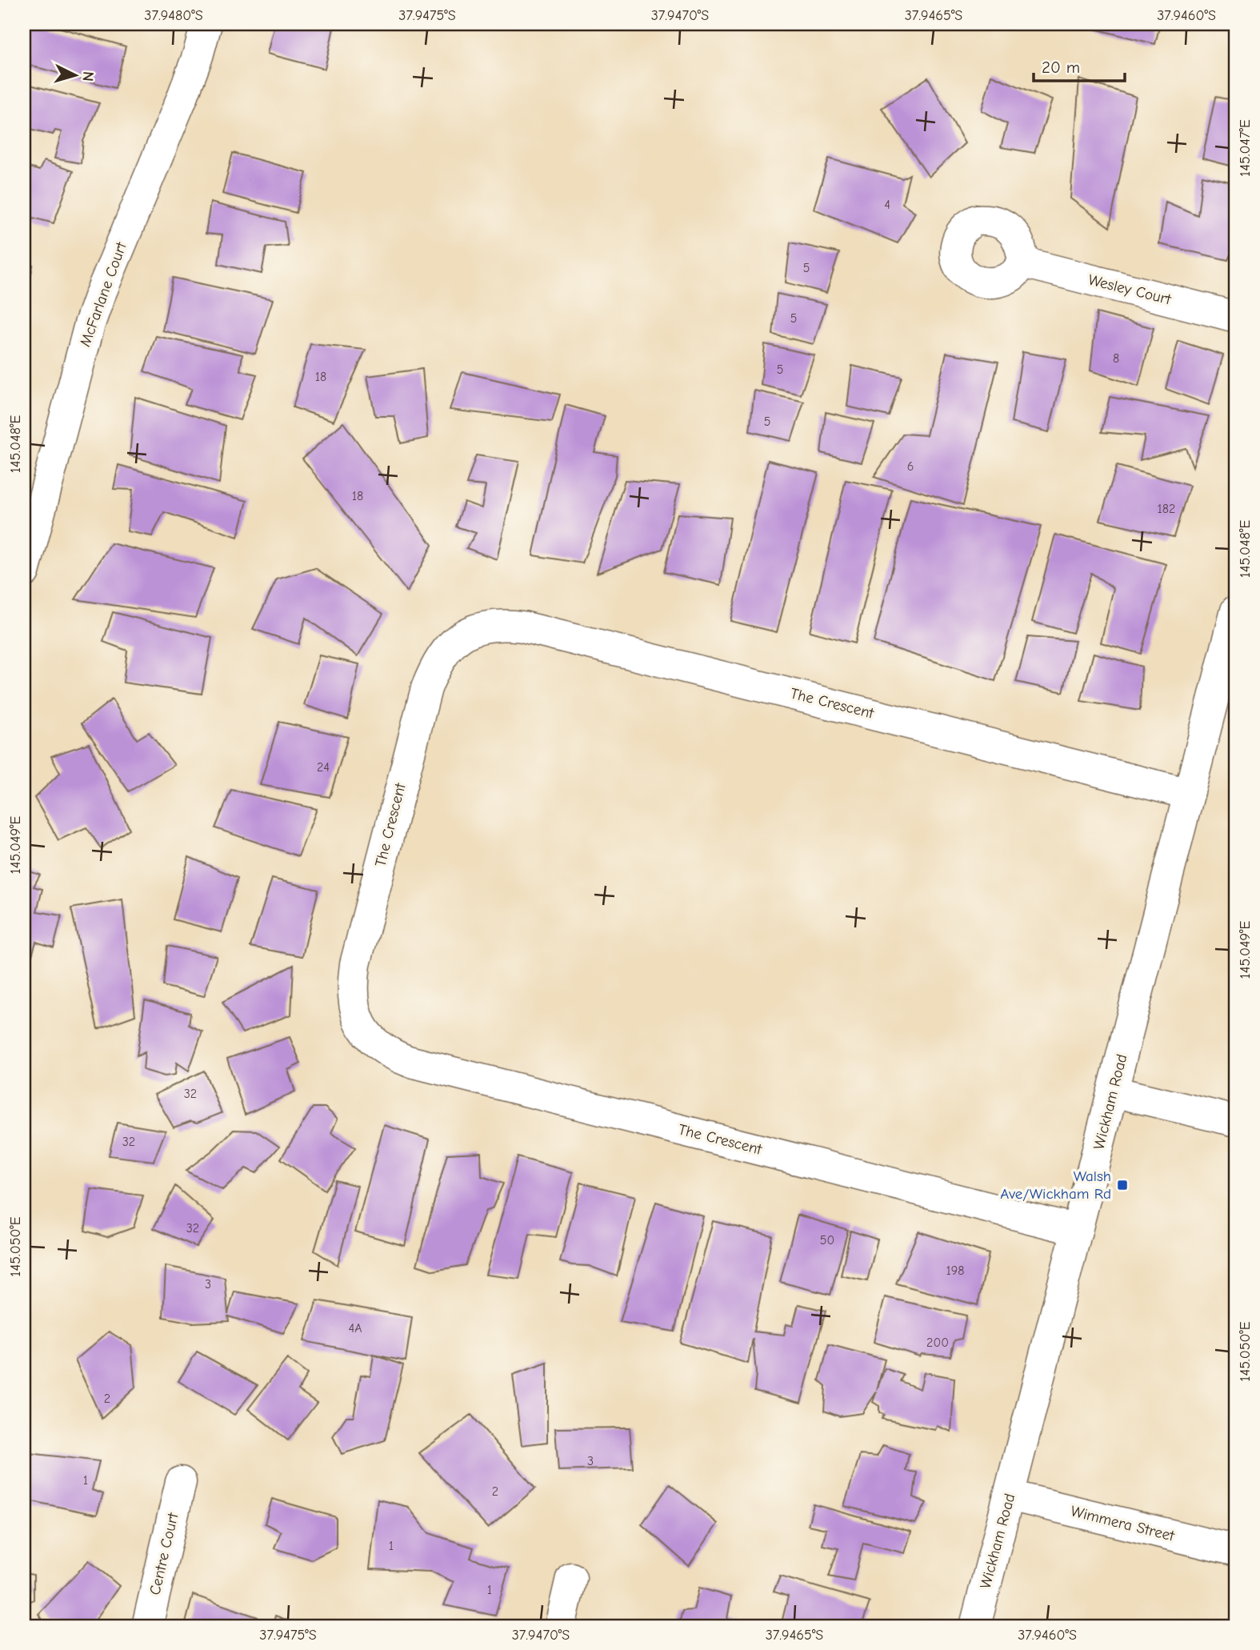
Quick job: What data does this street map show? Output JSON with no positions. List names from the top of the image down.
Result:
{
  "streets": {
    "street": [
      "Wesley Court",
      "McFarlane Court",
      "The Crescent",
      "Wickham Road",
      "Wimmera Street",
      "Centre Court"
    ]
  },
  "crossings": [
    ["The Crescent", "Wickham Road"],
    ["Wickham Road", "Wimmera Street"]
  ],
  "places": {
    "transit": ["Walsh Ave/Wickham Rd"]
  },
  "house_numbers": [
    "4",
    "5",
    "5",
    "8",
    "5",
    "18",
    "5",
    "6",
    "18",
    "182",
    "24",
    "32",
    "32",
    "32",
    "50",
    "198",
    "3",
    "4A",
    "200",
    "2",
    "3",
    "1",
    "2",
    "1",
    "1"
  ],
  "scale_bar": "20 m",
  "north": "right",
  "coordinates": [
    "37.9480°S",
    "37.9475°S",
    "37.9470°S",
    "37.9465°S",
    "37.9460°S",
    "145.047°E",
    "145.048°E",
    "145.049°E",
    "145.050°E"
  ]
}
